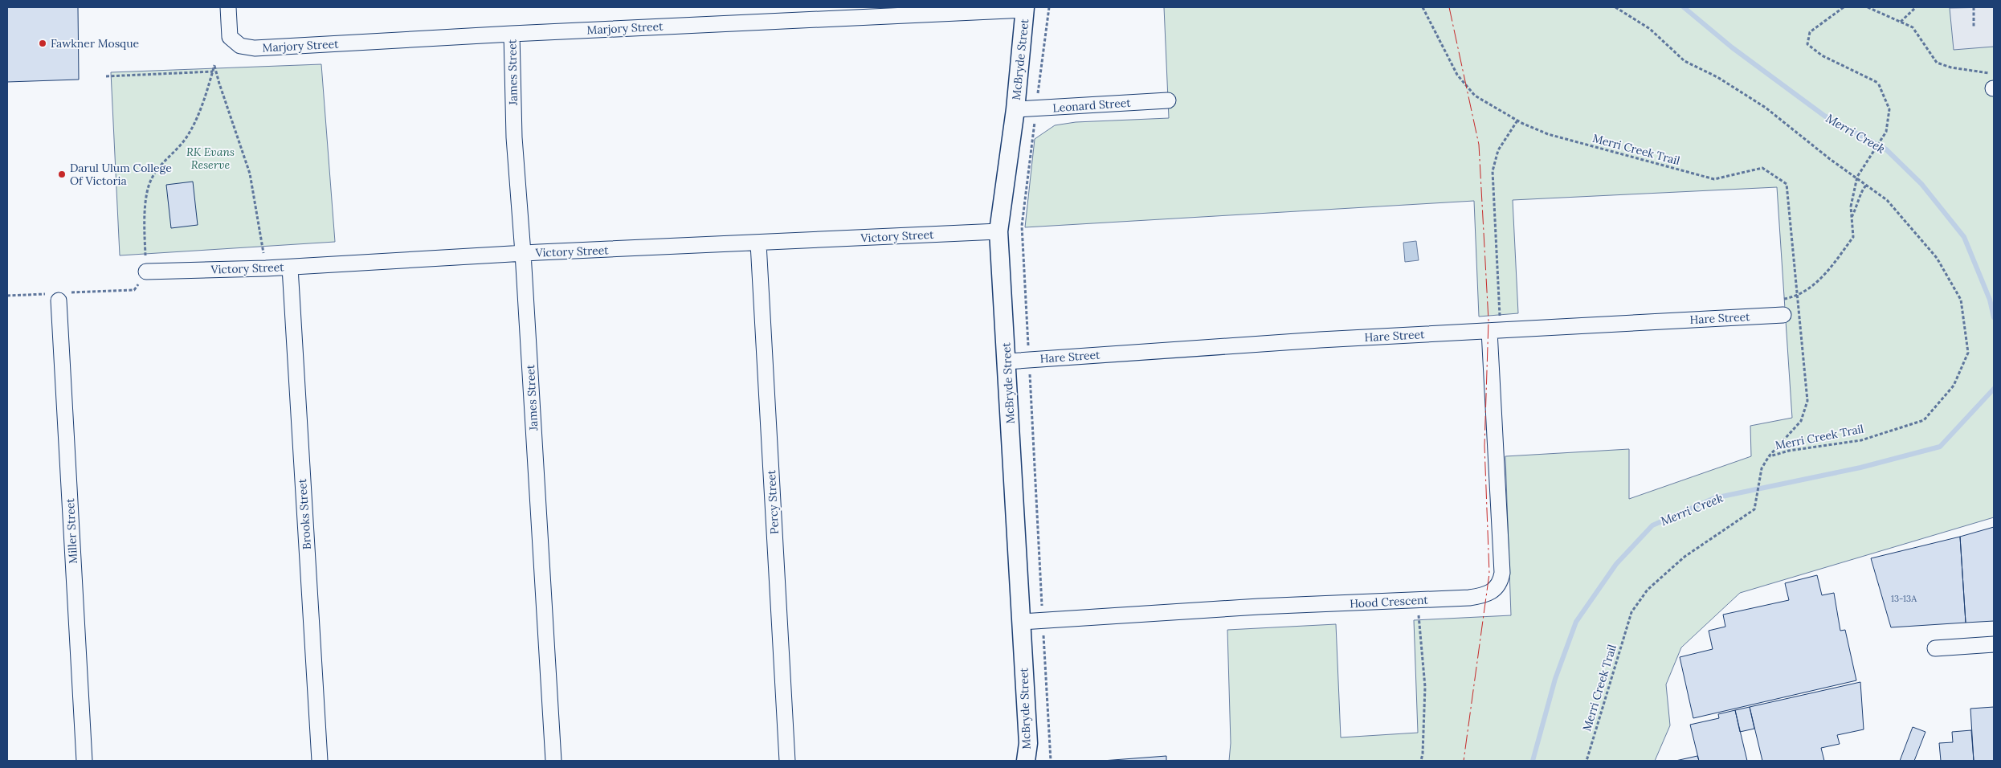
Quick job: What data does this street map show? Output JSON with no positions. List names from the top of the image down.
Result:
{
  "streets": {
    "street": [
      "Marjory Street",
      "McBryde Street",
      "James Street",
      "Leonard Street",
      "Victory Street",
      "Hare Street",
      "Percy Street",
      "Brooks Street",
      "Miller Street",
      "Hood Crescent"
    ],
    "path": ["Merri Creek Trail"]
  },
  "crossings": [
    ["Marjory Street", "McBryde Street"],
    ["Marjory Street", "James Street"],
    ["McBryde Street", "Leonard Street"],
    ["McBryde Street", "Victory Street"],
    ["McBryde Street", "Hare Street"],
    ["McBryde Street", "Hood Crescent"],
    ["James Street", "Victory Street"],
    ["Victory Street", "Percy Street"],
    ["Victory Street", "Brooks Street"],
    ["Hare Street", "Hood Crescent"]
  ],
  "water": ["Merri Creek"],
  "parks": ["RK Evans Reserve"],
  "places": ["Fawkner Mosque", "Darul Ulum College Of Victoria"],
  "house_numbers": ["13-13A"]
}
